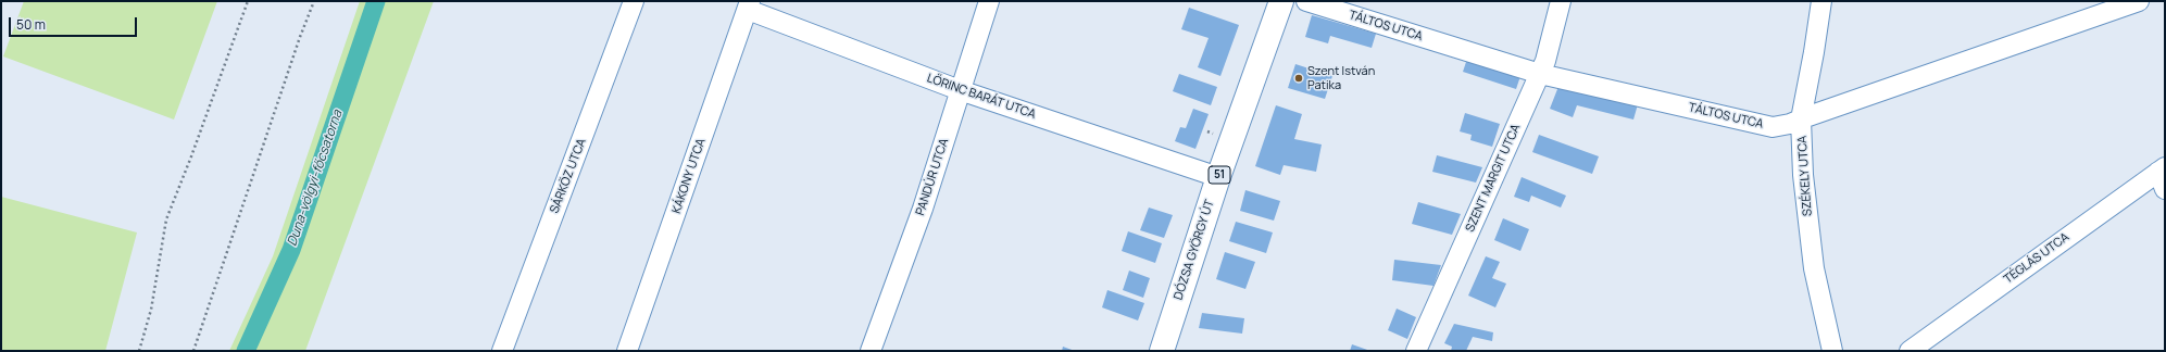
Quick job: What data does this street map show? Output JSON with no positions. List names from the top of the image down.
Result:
{
  "streets": {
    "main road": ["51", "DÓZSA GYÖRGY ÚT"],
    "street": [
      "TÁLTOS UTCA",
      "LŐRINC BARÁT UTCA",
      "SÁRKÖZ UTCA",
      "KÁKONY UTCA",
      "SZÉKELY UTCA",
      "PANDÚR UTCA",
      "SZENT MARGIT UTCA",
      "TÉGLÁS UTCA"
    ]
  },
  "crossings": [
    ["TÁLTOS UTCA", "SZÉKELY UTCA"],
    ["TÁLTOS UTCA", "SZENT MARGIT UTCA"],
    ["LŐRINC BARÁT UTCA", "KÁKONY UTCA"],
    ["LŐRINC BARÁT UTCA", "PANDÚR UTCA"],
    ["LŐRINC BARÁT UTCA", "DÓZSA GYÖRGY ÚT"]
  ],
  "water": ["Duna-völgyi-főcsatorna"],
  "places": ["Szent István Patika"],
  "scale_bar": "50 m"
}
